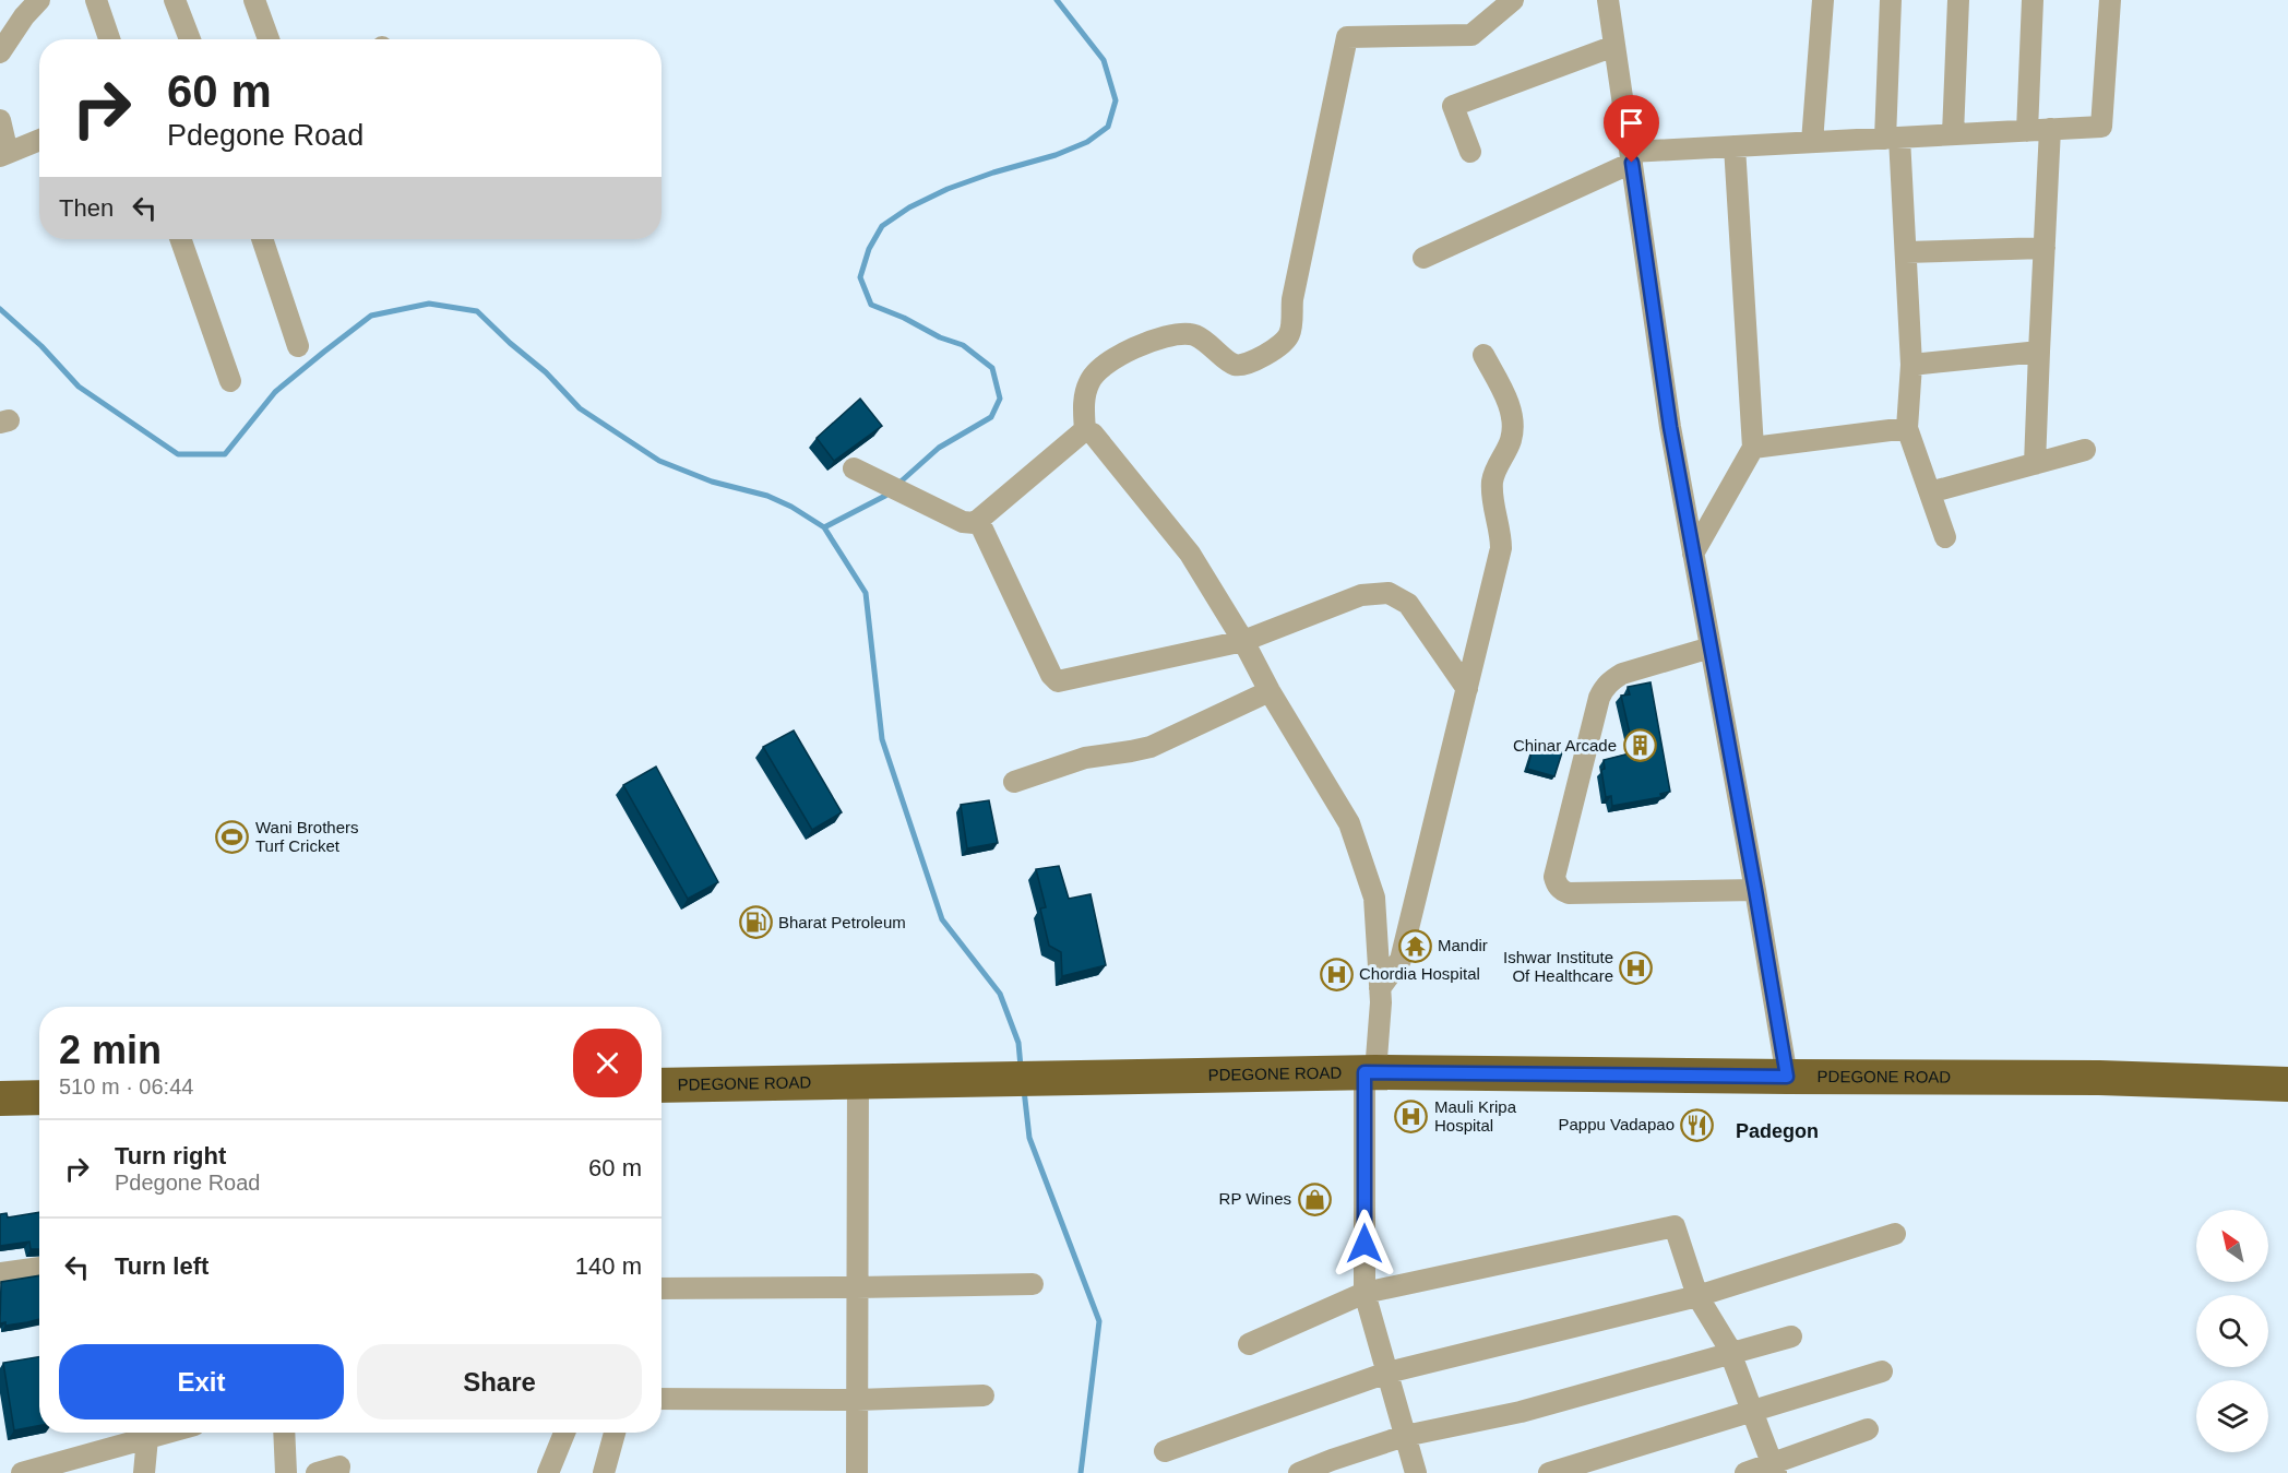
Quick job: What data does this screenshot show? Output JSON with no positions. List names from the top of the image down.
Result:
{
  "streets": {
    "highway": ["PDEGONE ROAD"]
  },
  "districts": ["Padegon"],
  "places": {
    "building": ["Chinar Arcade"],
    "sports": ["Wani Brothers Turf Cricket"],
    "fuel station": ["Bharat Petroleum"],
    "temple": ["Mandir"],
    "hospital": ["Ishwar Institute Of Healthcare", "Chordia Hospital", "Mauli Kripa Hospital"],
    "restaurant": ["Pappu Vadapao"],
    "shop": ["RP Wines"]
  },
  "north": "top left",
  "page": {
    "turn": ["60 m", "Pdegone Road"],
    "then": "Then",
    "heading": ["2 min", "510 m · 06:44"],
    "list": [
      {
        "name": "Turn right",
        "note": "Pdegone Road",
        "value": "60 m"
      },
      {
        "name": "Turn left",
        "value": "140 m"
      }
    ],
    "buttons": ["Exit", "Share"]
  }
}
